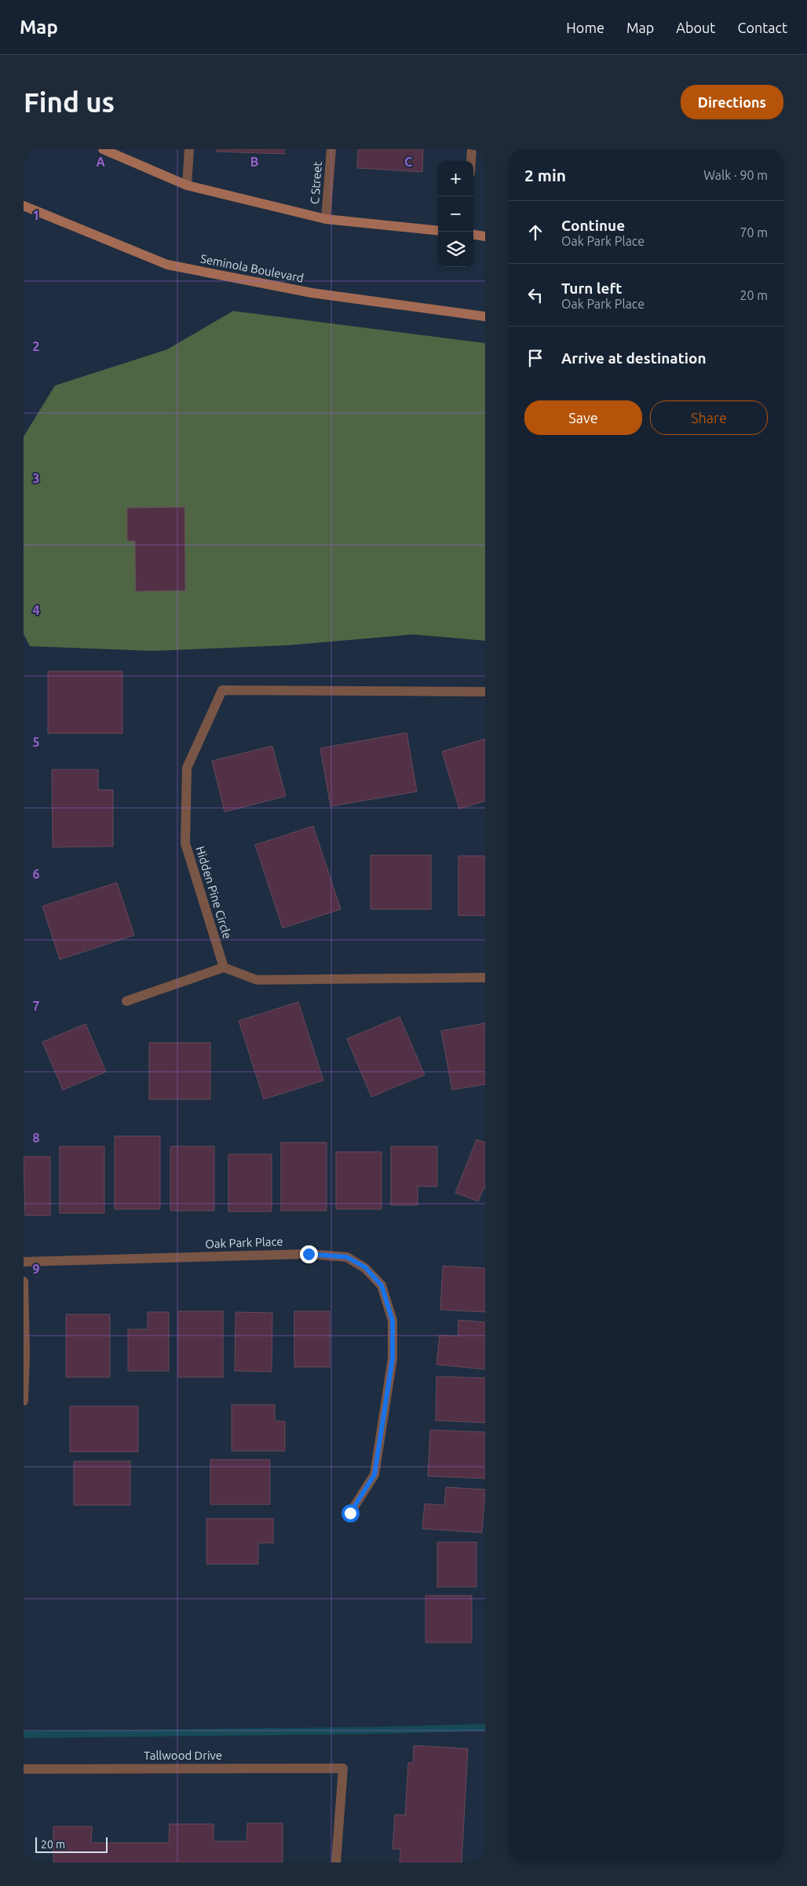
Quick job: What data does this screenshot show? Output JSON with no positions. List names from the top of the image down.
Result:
{
  "streets": {
    "main road": ["Seminola Boulevard"],
    "street": [
      "C Street",
      "Hidden Pine Circle",
      "Oak Park Place",
      "Tallwood Drive"
    ]
  },
  "scale_bar": "20 m",
  "page": {
    "header": "Map",
    "nav": [
      "Home",
      "Map",
      "About",
      "Contact"
    ],
    "buttons": [
      "Directions",
      ["Save", "Share"]
    ],
    "title": "Find us",
    "heading": ["2 min", "Walk · 90 m"],
    "map_buttons": ["+", "−"],
    "list": [
      ["Continue", "Oak Park Place", "70 m"],
      ["Turn left", "Oak Park Place", "20 m"],
      "Arrive at destination"
    ],
    "scale": "20 m"
  },
  "grid": {
    "columns": ["A", "B", "C"],
    "rows": [
      "1",
      "2",
      "3",
      "4",
      "5",
      "6",
      "7",
      "8",
      "9"
    ]
  }
}
